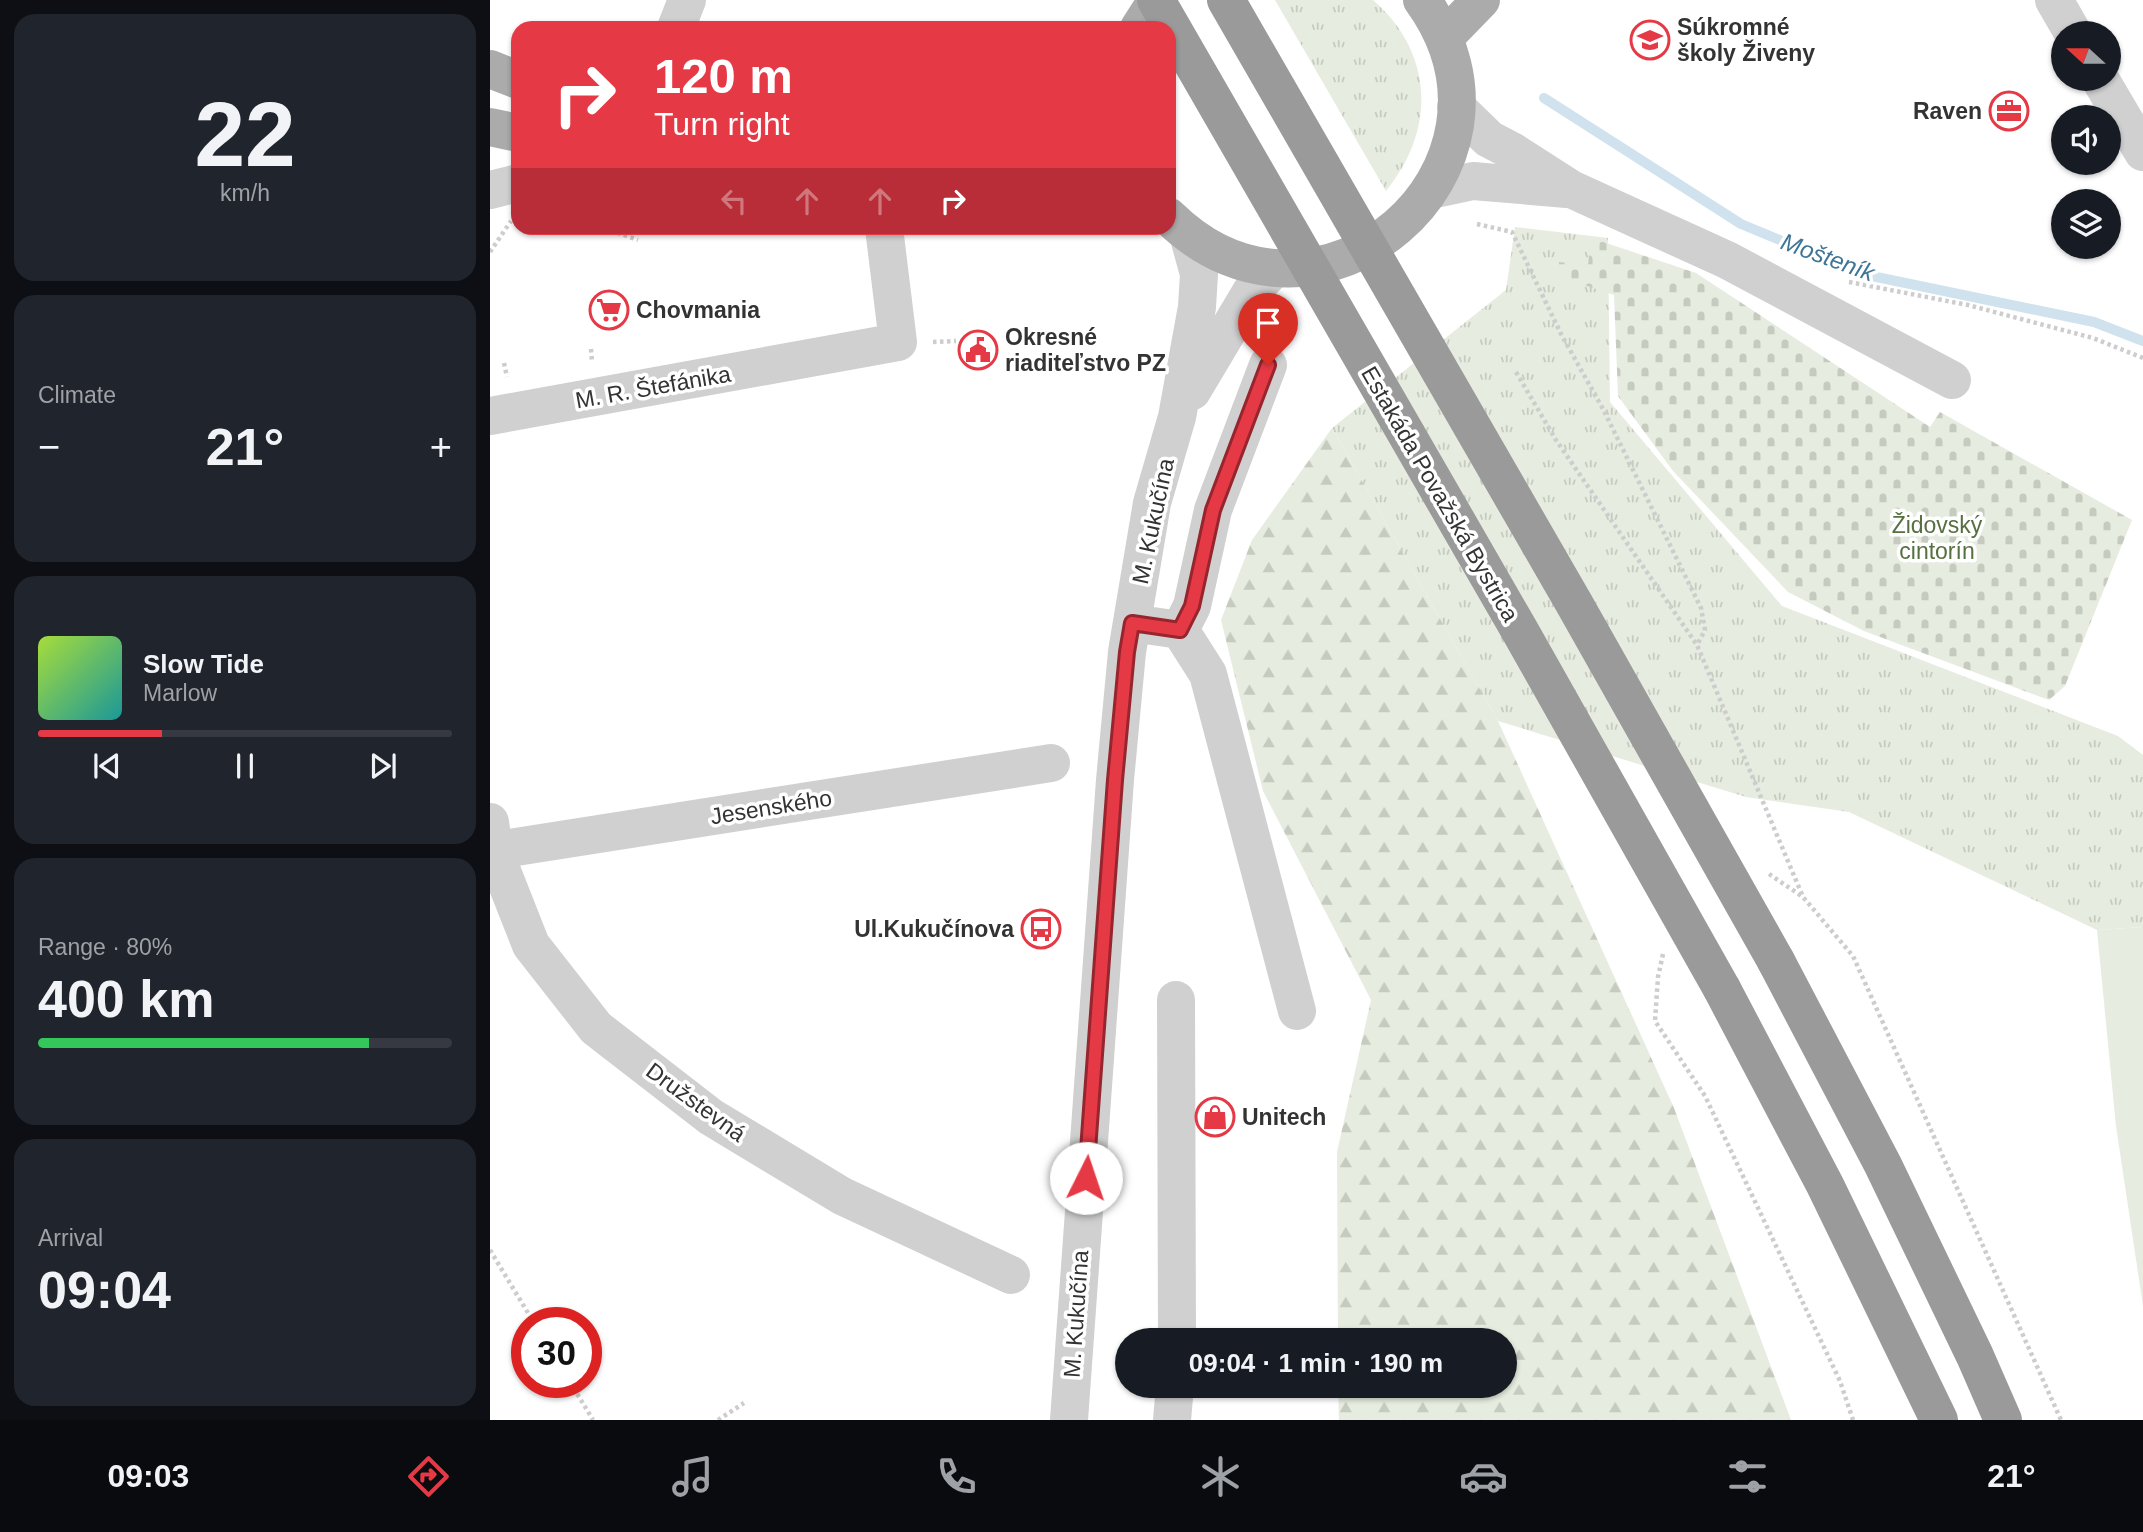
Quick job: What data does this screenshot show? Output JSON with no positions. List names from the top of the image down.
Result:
{
  "streets": {
    "highway": ["Estakáda Považská Bystrica"],
    "street": [
      "M. R. Štefánika",
      "M. Kukučína",
      "Jesenského",
      "Družstevná"
    ]
  },
  "crossings": [
    ["Jesenského", "Družstevná"]
  ],
  "water": ["Mošteník"],
  "parks": ["Židovský cintorín"],
  "places": {
    "school or university": ["Súkromné školy Živeny"],
    "office": ["Raven"],
    "supermarket": ["Chovmania"],
    "public building": ["Okresné riaditeľstvo PZ"],
    "bus stop": ["Ul.Kukučínova"],
    "shop": ["Unitech"]
  },
  "north": "left",
  "page": {
    "tile": [
      ["22", "km/h"],
      "Climate",
      ["Range · 80%", "400 km"],
      ["Arrival", "09:04"]
    ],
    "turn": ["120 m", "Turn right"],
    "heat": ["−", "21°", "+"],
    "song": ["Slow Tide", "Marlow"],
    "limit": "30",
    "trip": "09:04 · 1 min · 190 m",
    "tabs": ["09:03", "21°"]
  }
}
